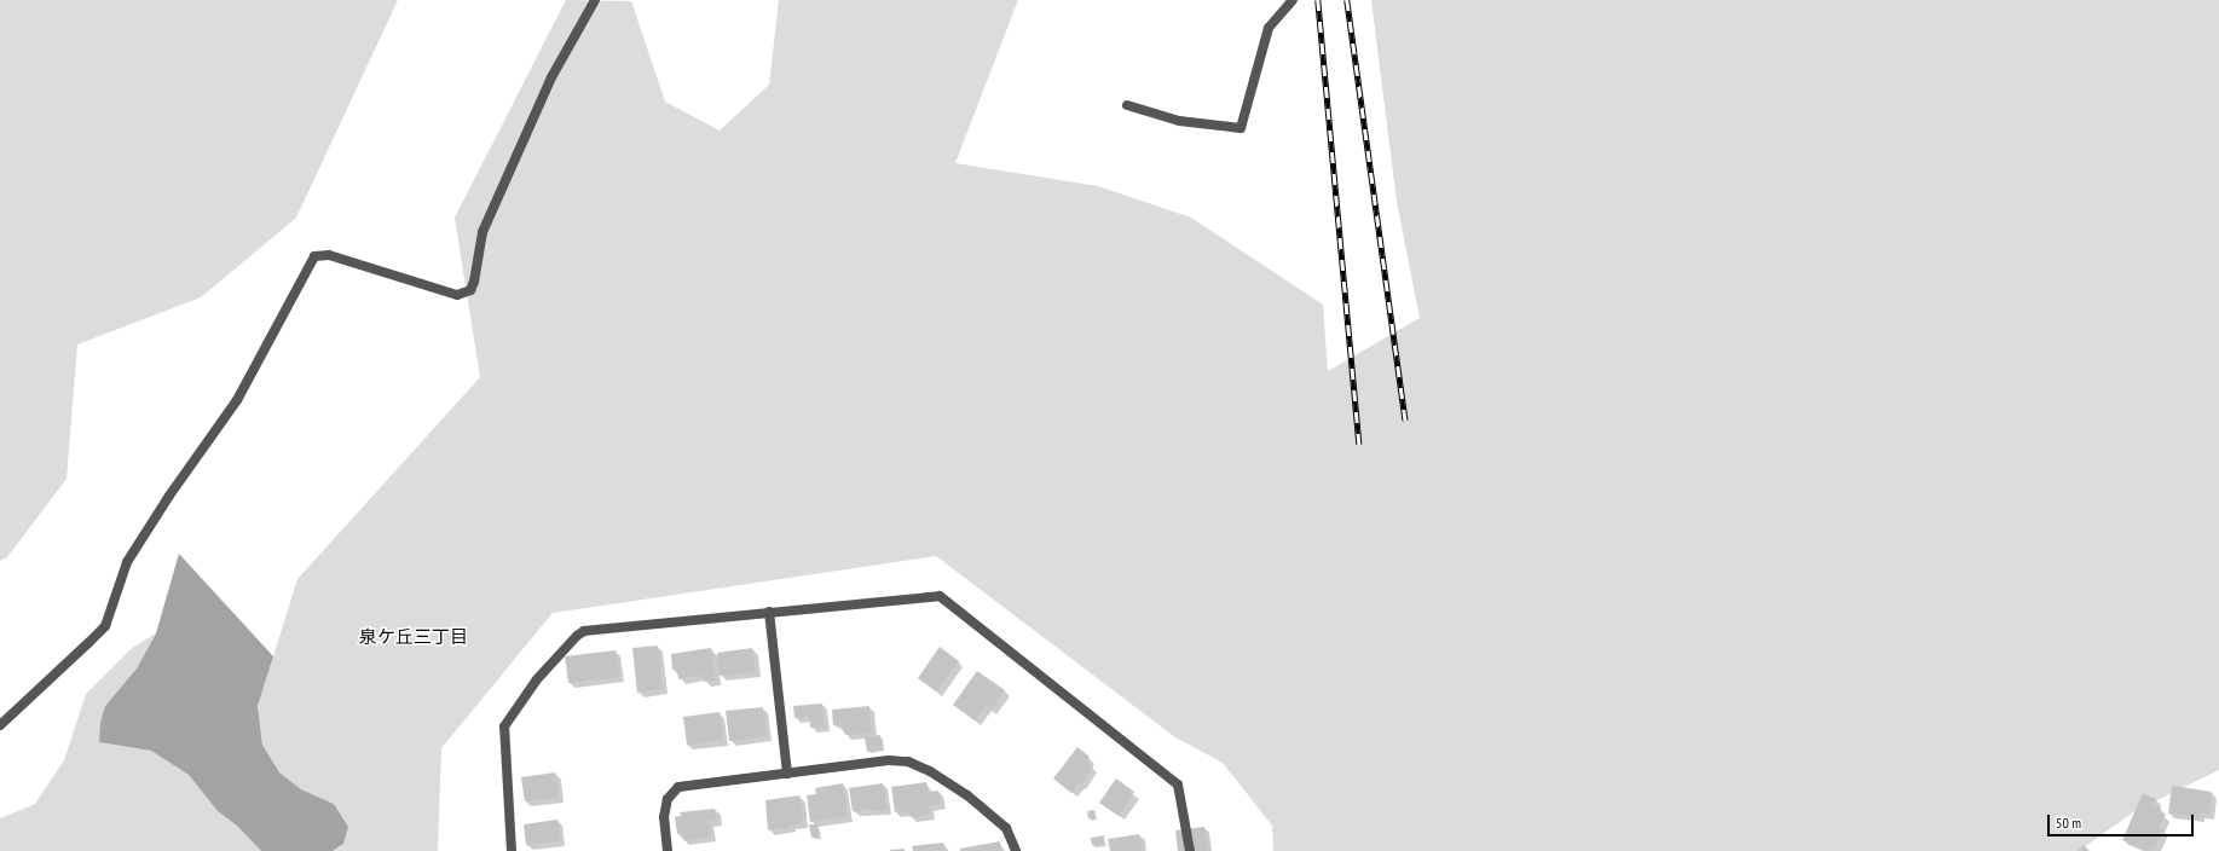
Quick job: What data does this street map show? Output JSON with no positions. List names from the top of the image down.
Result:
{
  "districts": ["泉ケ丘三丁目"],
  "scale_bar": "50 m"
}
